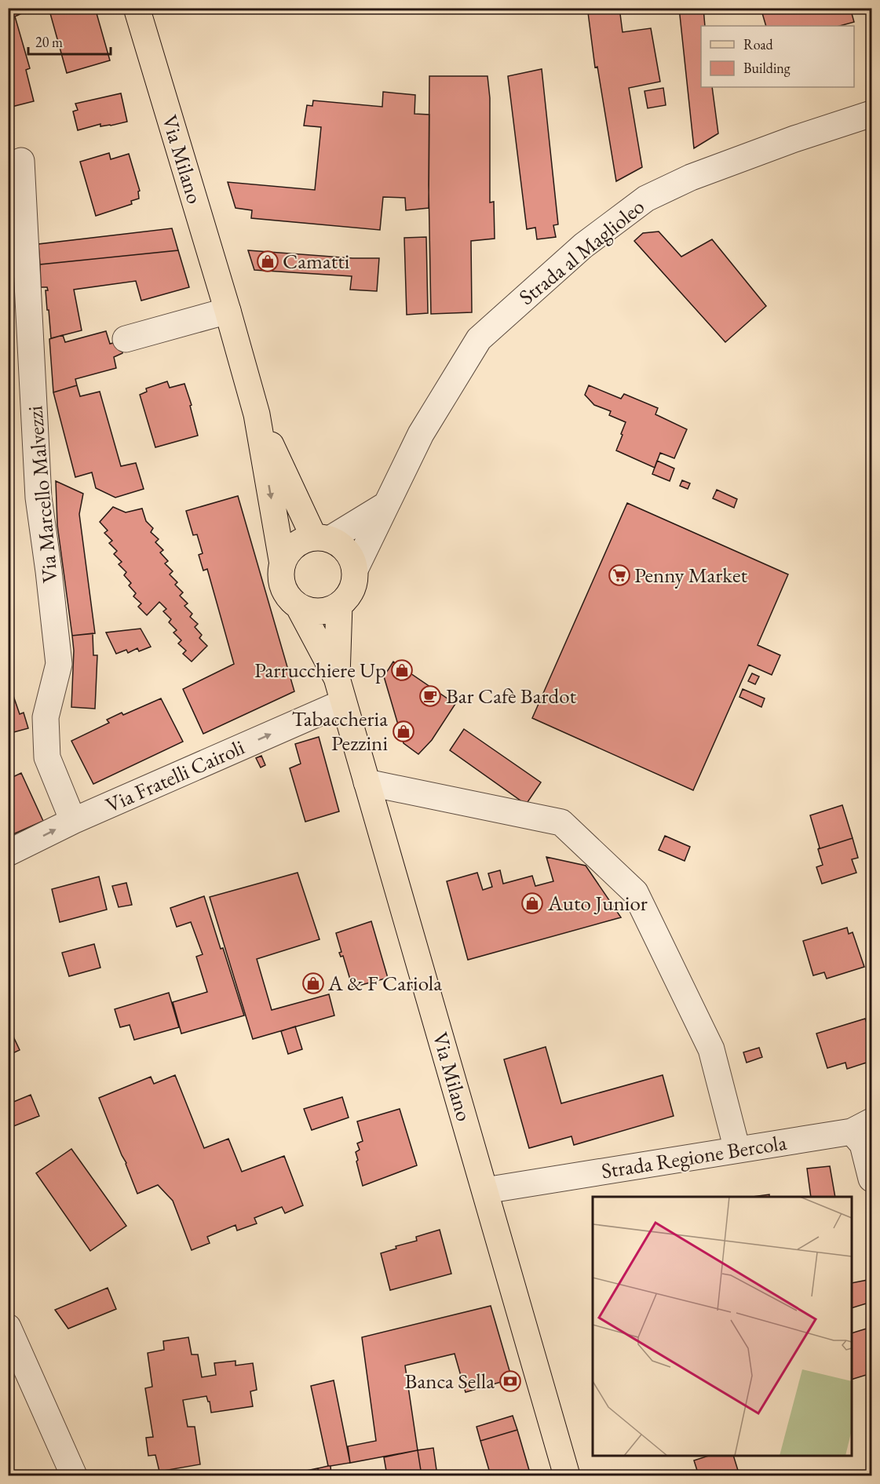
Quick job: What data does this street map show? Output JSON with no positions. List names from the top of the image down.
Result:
{
  "streets": {
    "main road": ["Via Milano"],
    "street": [
      "Strada al Maglioleo",
      "Via Marcello Malvezzi",
      "Via Fratelli Cairoli",
      "Strada Regione Bercola"
    ]
  },
  "crossings": [
    ["Via Milano", "Strada al Maglioleo"],
    ["Via Milano", "Via Fratelli Cairoli"],
    ["Via Milano", "Strada Regione Bercola"],
    ["Via Marcello Malvezzi", "Via Fratelli Cairoli"]
  ],
  "one_way": ["Via Fratelli Cairoli"],
  "places": {
    "shop": [
      "Camatti",
      "Parrucchiere Up",
      "Tabaccheria Pezzini",
      "Auto Junior",
      "A & F Cariola"
    ],
    "supermarket": ["Penny Market"],
    "cafe": ["Bar Cafè Bardot"],
    "bank": ["Banca Sella"]
  },
  "legend": ["Road", "Building"],
  "scale_bar": "20 m"
}
